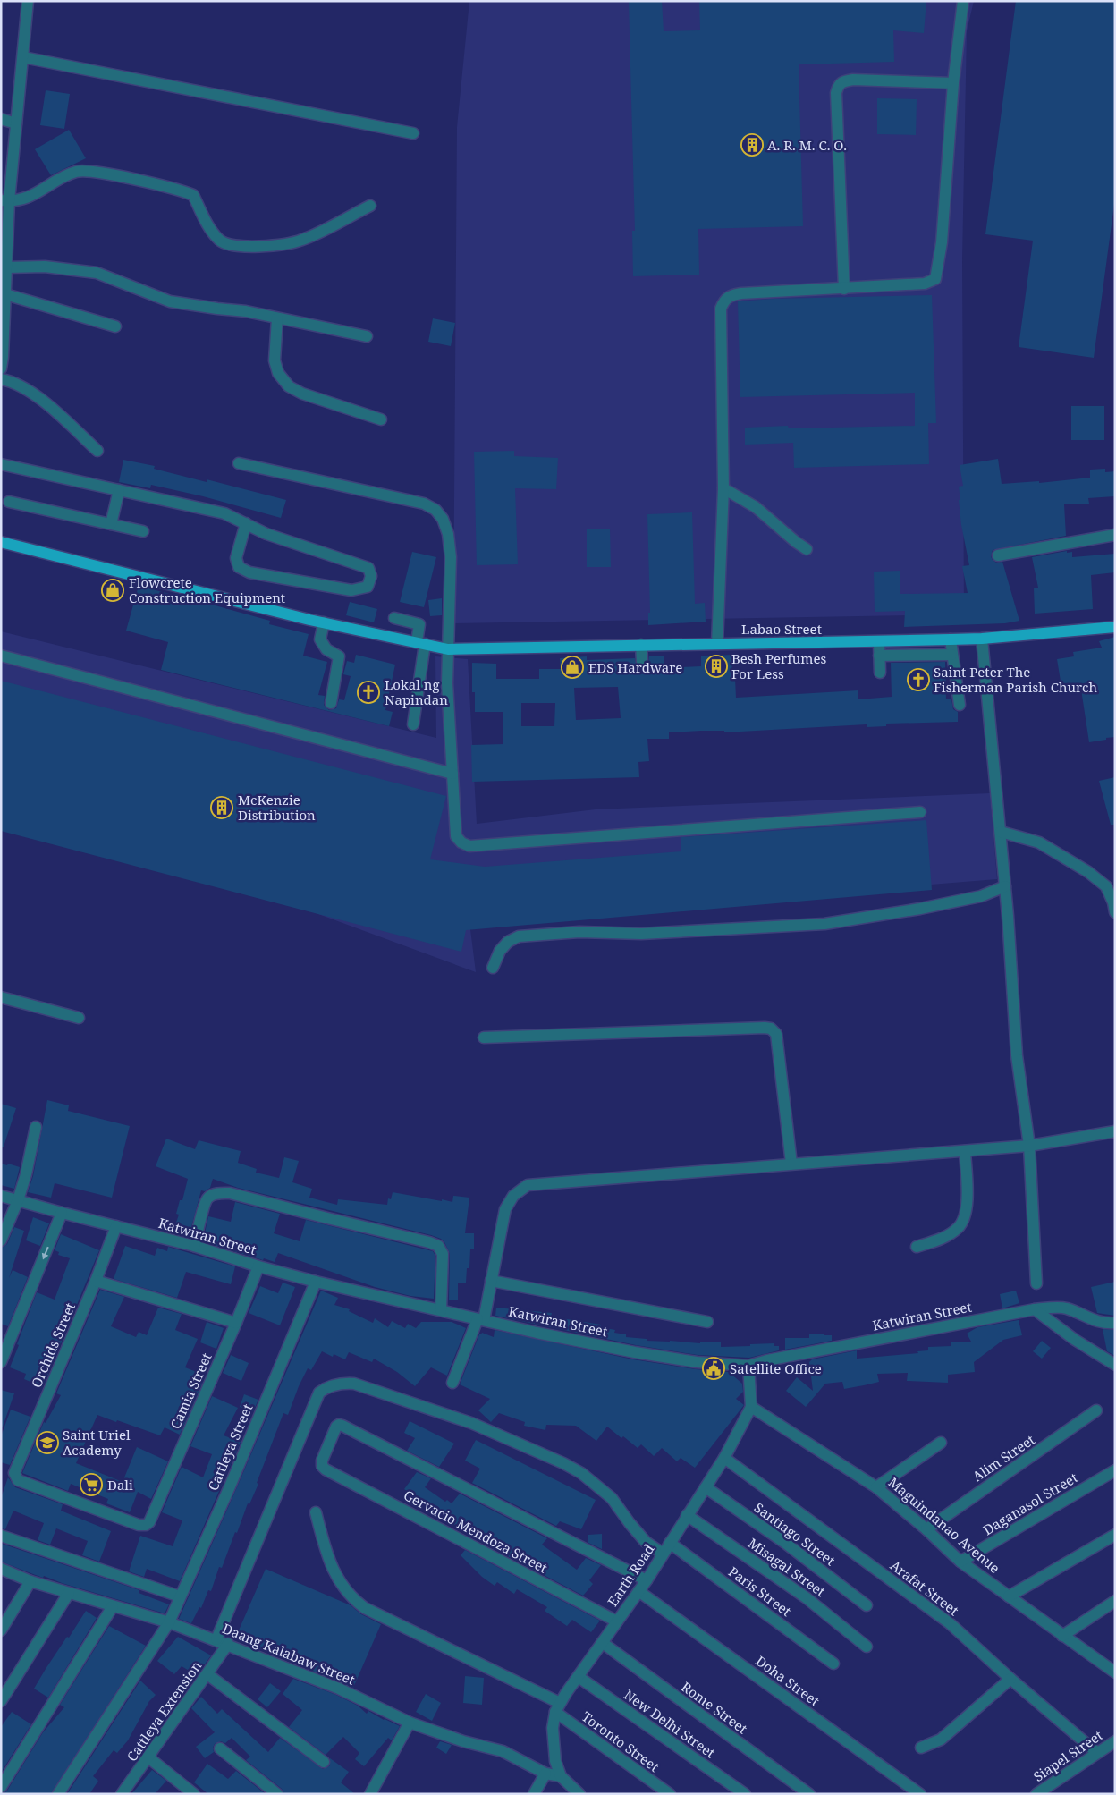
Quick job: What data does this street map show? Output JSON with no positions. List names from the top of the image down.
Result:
{
  "streets": {
    "main road": ["Labao Street"],
    "street": [
      "Katwiran Street",
      "Orchids Street",
      "Camia Street",
      "Cattleya Street",
      "Alim Street",
      "Daganasol Street",
      "Maguindanao Avenue",
      "Gervacio Mendoza Street",
      "Santiago Street",
      "Misagal Street",
      "Earth Road",
      "Arafat Street",
      "Paris Street",
      "Daang Kalabaw Street",
      "Doha Street",
      "Rome Street",
      "Cattleya Extension",
      "New Delhi Street",
      "Toronto Street",
      "Siapel Street"
    ]
  },
  "crossings": [
    ["Katwiran Street", "Orchids Street"],
    ["Katwiran Street", "Camia Street"],
    ["Katwiran Street", "Cattleya Street"],
    ["Orchids Street", "Camia Street"],
    ["Cattleya Street", "Daang Kalabaw Street"],
    ["Alim Street", "Maguindanao Avenue"],
    ["Daganasol Street", "Maguindanao Avenue"],
    ["Maguindanao Avenue", "Earth Road"],
    ["Gervacio Mendoza Street", "Earth Road"],
    ["Santiago Street", "Earth Road"],
    ["Misagal Street", "Earth Road"],
    ["Earth Road", "Arafat Street"],
    ["Earth Road", "Paris Street"],
    ["Earth Road", "Daang Kalabaw Street"],
    ["Earth Road", "Doha Street"],
    ["Earth Road", "Rome Street"],
    ["Earth Road", "New Delhi Street"],
    ["Earth Road", "Toronto Street"],
    ["Arafat Street", "Siapel Street"],
    ["Daang Kalabaw Street", "Cattleya Extension"]
  ],
  "places": {
    "building": ["A. R. M. C. O.", "Besh Perfumes For Less", "McKenzie Distribution"],
    "shop": ["Flowcrete Construction Equipment", "EDS Hardware"],
    "church": ["Saint Peter The Fisherman Parish Church", "Lokal ng Napindan"],
    "public building": ["Satellite Office"],
    "school or university": ["Saint Uriel Academy"],
    "supermarket": ["Dali"]
  }
}
